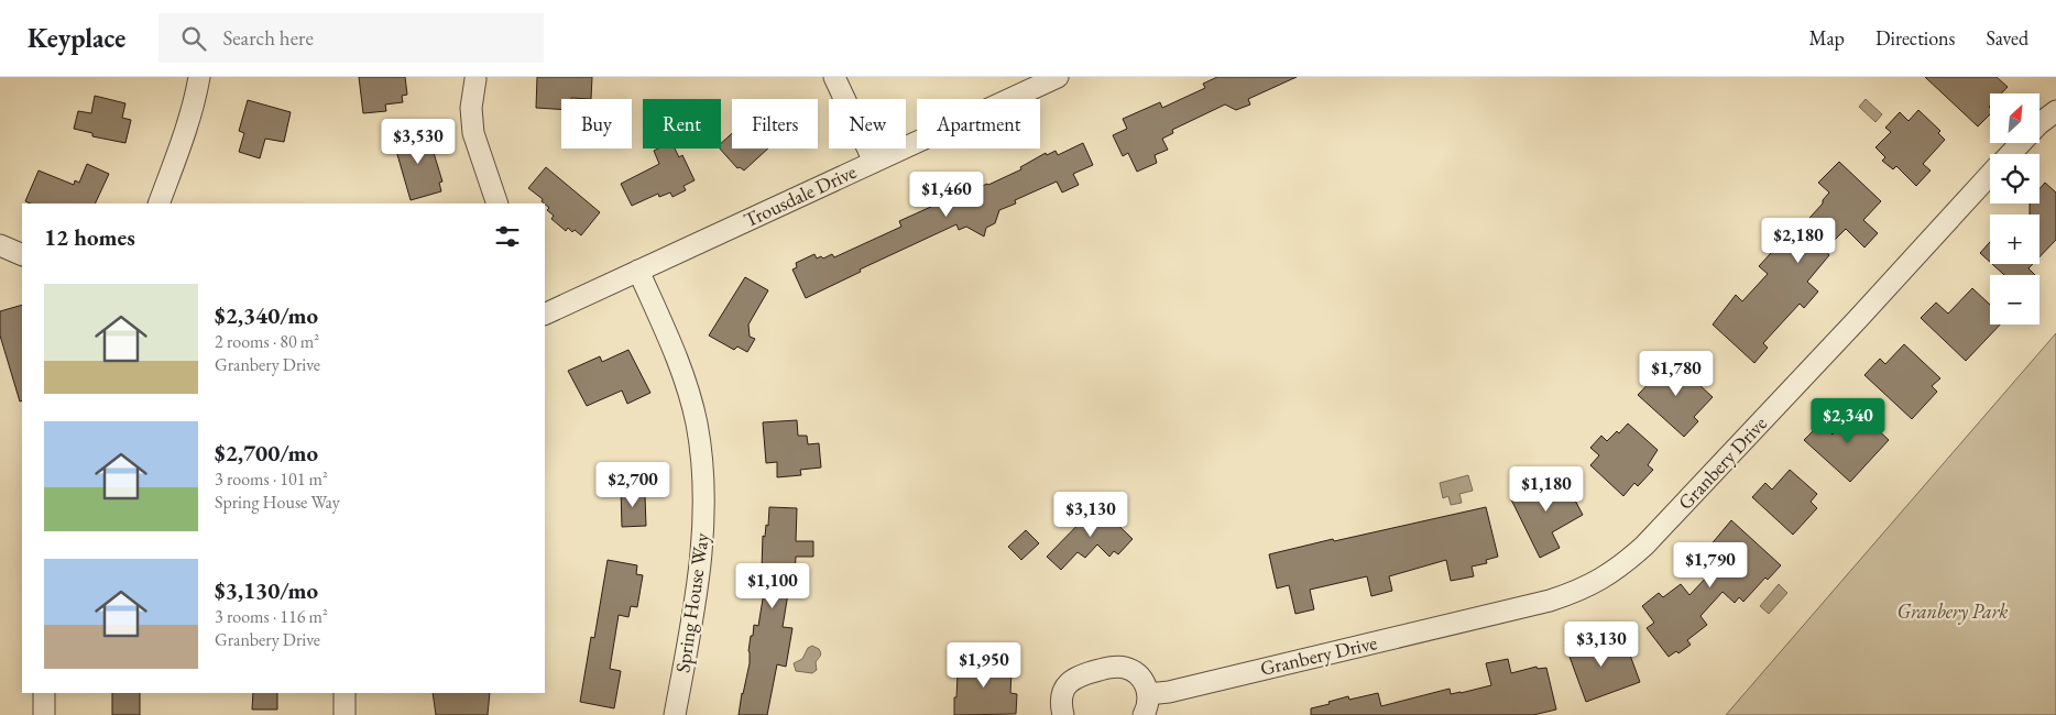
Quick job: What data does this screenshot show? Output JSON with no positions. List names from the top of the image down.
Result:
{
  "streets": {
    "street": ["Trousdale Drive", "Granbery Drive", "Spring House Way"]
  },
  "crossings": [
    ["Trousdale Drive", "Spring House Way"]
  ],
  "parks": ["Granbery Park"],
  "north": "top right",
  "page": {
    "header": "Keyplace",
    "search": "Search here",
    "nav": ["Map", "Directions", "Saved"],
    "map_buttons": ["+", "−"],
    "chip": [
      "Buy",
      "Rent",
      "Filters",
      "New",
      "Apartment"
    ],
    "price": [
      "$3,530",
      "$1,460",
      "$2,180",
      "$1,780",
      "$2,340",
      "$2,700",
      "$1,180",
      "$3,130",
      "$1,790",
      "$1,100",
      "$3,130",
      "$1,950"
    ],
    "heading": "12 homes",
    "list": [
      {
        "name": "$2,340/mo",
        "note": "2 rooms · 80 m² · Granbery Drive"
      },
      {
        "name": "$2,700/mo",
        "note": "3 rooms · 101 m² · Spring House Way"
      },
      {
        "name": "$3,130/mo",
        "note": "3 rooms · 116 m² · Granbery Drive"
      }
    ]
  }
}
